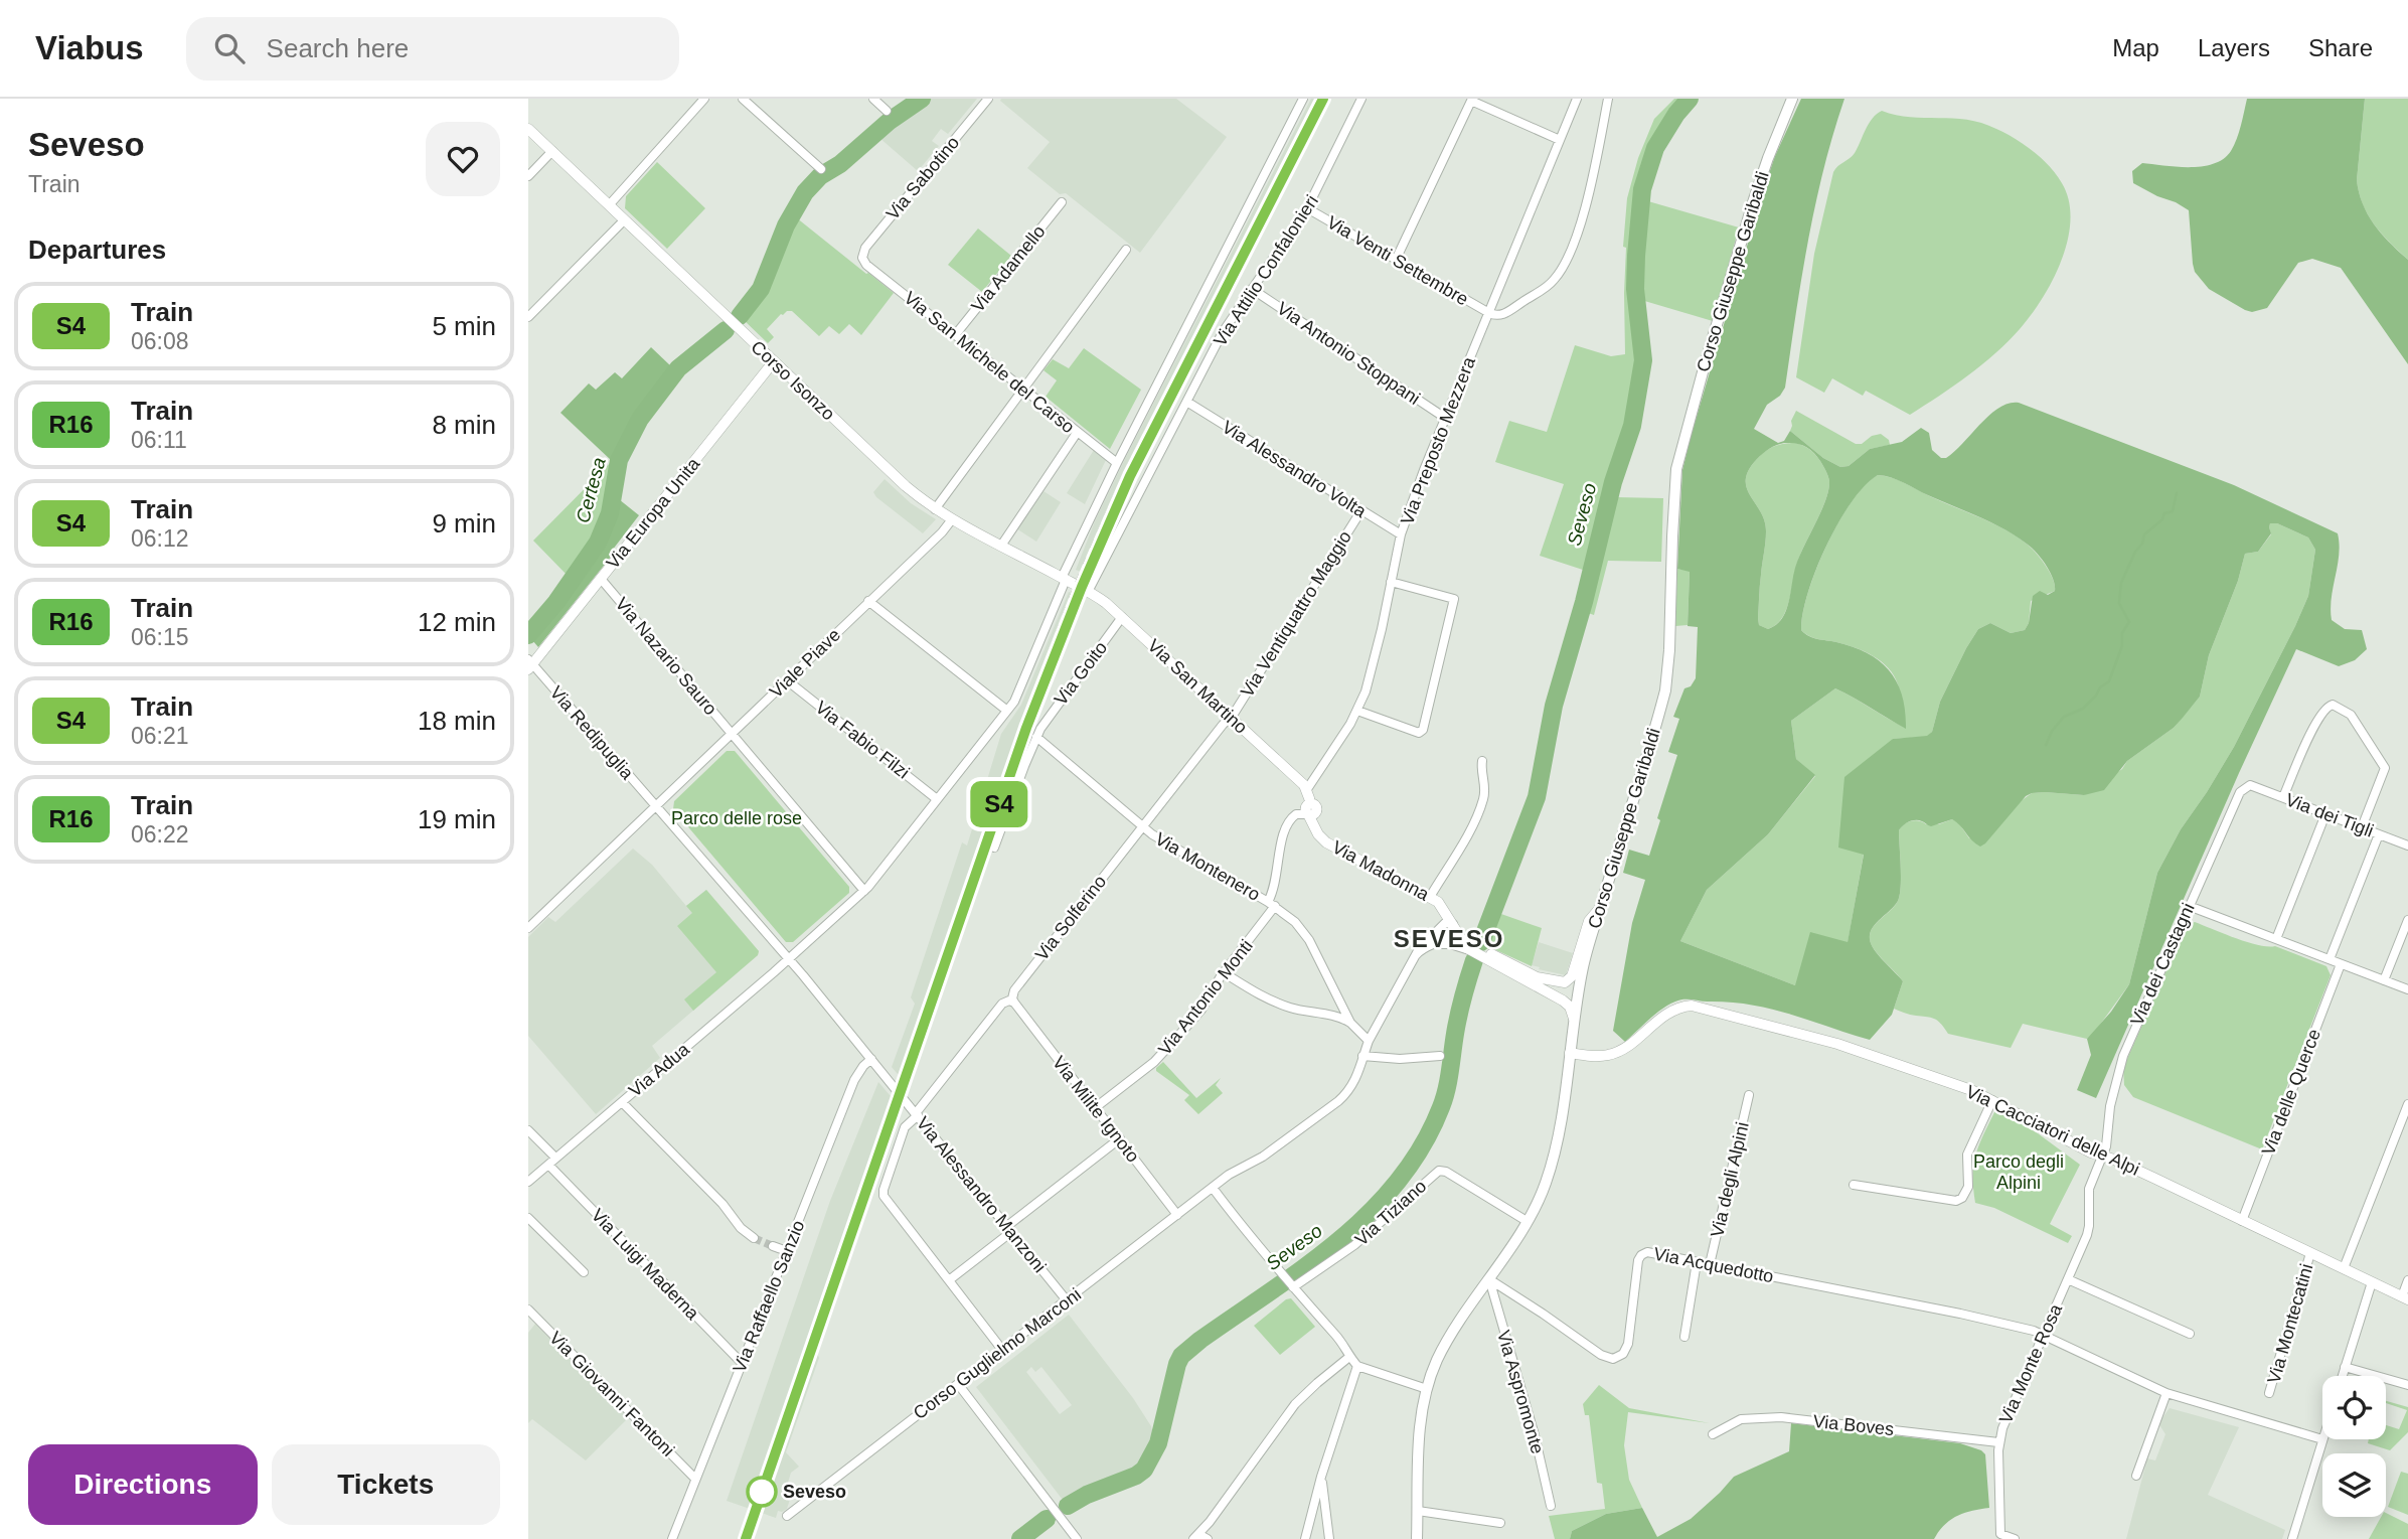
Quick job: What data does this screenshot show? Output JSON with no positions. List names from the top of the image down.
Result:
{
  "streets": {
    "main road": ["Corso Giuseppe Garibaldi"],
    "street": [
      "Via Sabotino",
      "Via Venti Settembre",
      "Via Adamello",
      "Via Attilio Confalonieri",
      "Via Antonio Stoppani",
      "Via San Michele del Carso",
      "Corso Isonzo",
      "Via Preposto Mezzera",
      "Via Alessandro Volta",
      "Via Europa Unita",
      "Via Ventiquattro Maggio",
      "Via Nazario Sauro",
      "Viale Piave",
      "Via Goito",
      "Via San Martino",
      "Via Redipuglia",
      "Via Fabio Filzi",
      "Via dei Tigli",
      "Via Montenero",
      "Via Madonna",
      "Via Solferino",
      "Via dei Castagni",
      "Via Antonio Monti",
      "Via Adua",
      "Via delle Querce",
      "Via Milite Ignoto",
      "Via Cacciatori delle Alpi",
      "Via degli Alpini",
      "Via Alessandro Manzoni",
      "Via Tiziano",
      "Via Luigi Maderna",
      "Via Acquedotto",
      "Via Raffaello Sanzio",
      "Via Montecatini",
      "Corso Guglielmo Marconi",
      "Via Monte Rosa",
      "Via Aspromonte",
      "Via Giovanni Fantoni",
      "Via Boves"
    ]
  },
  "crossings": [
    ["Via Sabotino", "Via San Michele del Carso"],
    ["Via Venti Settembre", "Via Attilio Confalonieri"],
    ["Via Venti Settembre", "Via Preposto Mezzera"],
    ["Via Adamello", "Via San Michele del Carso"],
    ["Via Attilio Confalonieri", "Via Antonio Stoppani"],
    ["Via Attilio Confalonieri", "Corso Isonzo"],
    ["Via Attilio Confalonieri", "Via Alessandro Volta"],
    ["Via Attilio Confalonieri", "Via San Martino"],
    ["Corso Giuseppe Garibaldi", "Via Cacciatori delle Alpi"],
    ["Corso Giuseppe Garibaldi", "Via Tiziano"],
    ["Corso Giuseppe Garibaldi", "Via Acquedotto"],
    ["Corso Giuseppe Garibaldi", "Via Aspromonte"],
    ["Via Antonio Stoppani", "Via Preposto Mezzera"],
    ["Via San Michele del Carso", "Via Adua"],
    ["Corso Isonzo", "Via Europa Unita"],
    ["Corso Isonzo", "Viale Piave"],
    ["Corso Isonzo", "Via San Martino"],
    ["Corso Isonzo", "Via Adua"],
    ["Via Preposto Mezzera", "Via Alessandro Volta"],
    ["Via Preposto Mezzera", "Via San Martino"],
    ["Via Preposto Mezzera", "Via Madonna"],
    ["Via Alessandro Volta", "Via Ventiquattro Maggio"],
    ["Via Europa Unita", "Via Nazario Sauro"],
    ["Via Europa Unita", "Via Redipuglia"],
    ["Via Ventiquattro Maggio", "Via San Martino"],
    ["Via Ventiquattro Maggio", "Via Solferino"],
    ["Via Nazario Sauro", "Viale Piave"],
    ["Via Nazario Sauro", "Via Adua"],
    ["Viale Piave", "Via Redipuglia"],
    ["Viale Piave", "Via Fabio Filzi"],
    ["Via Goito", "Via San Martino"],
    ["Via Goito", "Via Montenero"],
    ["Via San Martino", "Via Madonna"],
    ["Via San Martino", "Via Solferino"],
    ["Via Redipuglia", "Via Adua"],
    ["Via Redipuglia", "Via Alessandro Manzoni"],
    ["Via Fabio Filzi", "Via Adua"],
    ["Via dei Tigli", "Via dei Castagni"],
    ["Via Montenero", "Via Solferino"],
    ["Via Montenero", "Via Antonio Monti"],
    ["Via Solferino", "Via Milite Ignoto"],
    ["Via Solferino", "Via Alessandro Manzoni"],
    ["Via dei Castagni", "Via Cacciatori delle Alpi"],
    ["Via dei Castagni", "Via Monte Rosa"],
    ["Via Antonio Monti", "Via Milite Ignoto"],
    ["Via Adua", "Via Alessandro Manzoni"],
    ["Via Adua", "Via Luigi Maderna"],
    ["Via delle Querce", "Via Cacciatori delle Alpi"],
    ["Via Milite Ignoto", "Corso Guglielmo Marconi"],
    ["Via Cacciatori delle Alpi", "Via Montecatini"],
    ["Via Cacciatori delle Alpi", "Via Monte Rosa"],
    ["Via degli Alpini", "Via Acquedotto"],
    ["Via Alessandro Manzoni", "Via Raffaello Sanzio"],
    ["Via Alessandro Manzoni", "Corso Guglielmo Marconi"],
    ["Via Luigi Maderna", "Via Raffaello Sanzio"],
    ["Via Acquedotto", "Via Monte Rosa"],
    ["Via Acquedotto", "Via Aspromonte"],
    ["Via Raffaello Sanzio", "Via Giovanni Fantoni"],
    ["Via Monte Rosa", "Via Boves"]
  ],
  "districts": ["SEVESO"],
  "water": ["Certesa", "Seveso"],
  "parks": ["Parco delle rose", "Parco degli Alpini"],
  "places": ["Seveso"],
  "page": {
    "header": "Viabus",
    "search": "Search here",
    "nav": ["Map", "Layers", "Share"],
    "heading": [
      ["Seveso", "Train"],
      "Departures"
    ],
    "on_map": "S4",
    "list": [
      {
        "mark": "S4",
        "name": "Train",
        "note": "06:08",
        "value": "5 min"
      },
      {
        "mark": "R16",
        "name": "Train",
        "note": "06:11",
        "value": "8 min"
      },
      {
        "mark": "S4",
        "name": "Train",
        "note": "06:12",
        "value": "9 min"
      },
      {
        "mark": "R16",
        "name": "Train",
        "note": "06:15",
        "value": "12 min"
      },
      {
        "mark": "S4",
        "name": "Train",
        "note": "06:21",
        "value": "18 min"
      },
      {
        "mark": "R16",
        "name": "Train",
        "note": "06:22",
        "value": "19 min"
      }
    ],
    "buttons": ["Directions", "Tickets"]
  }
}
